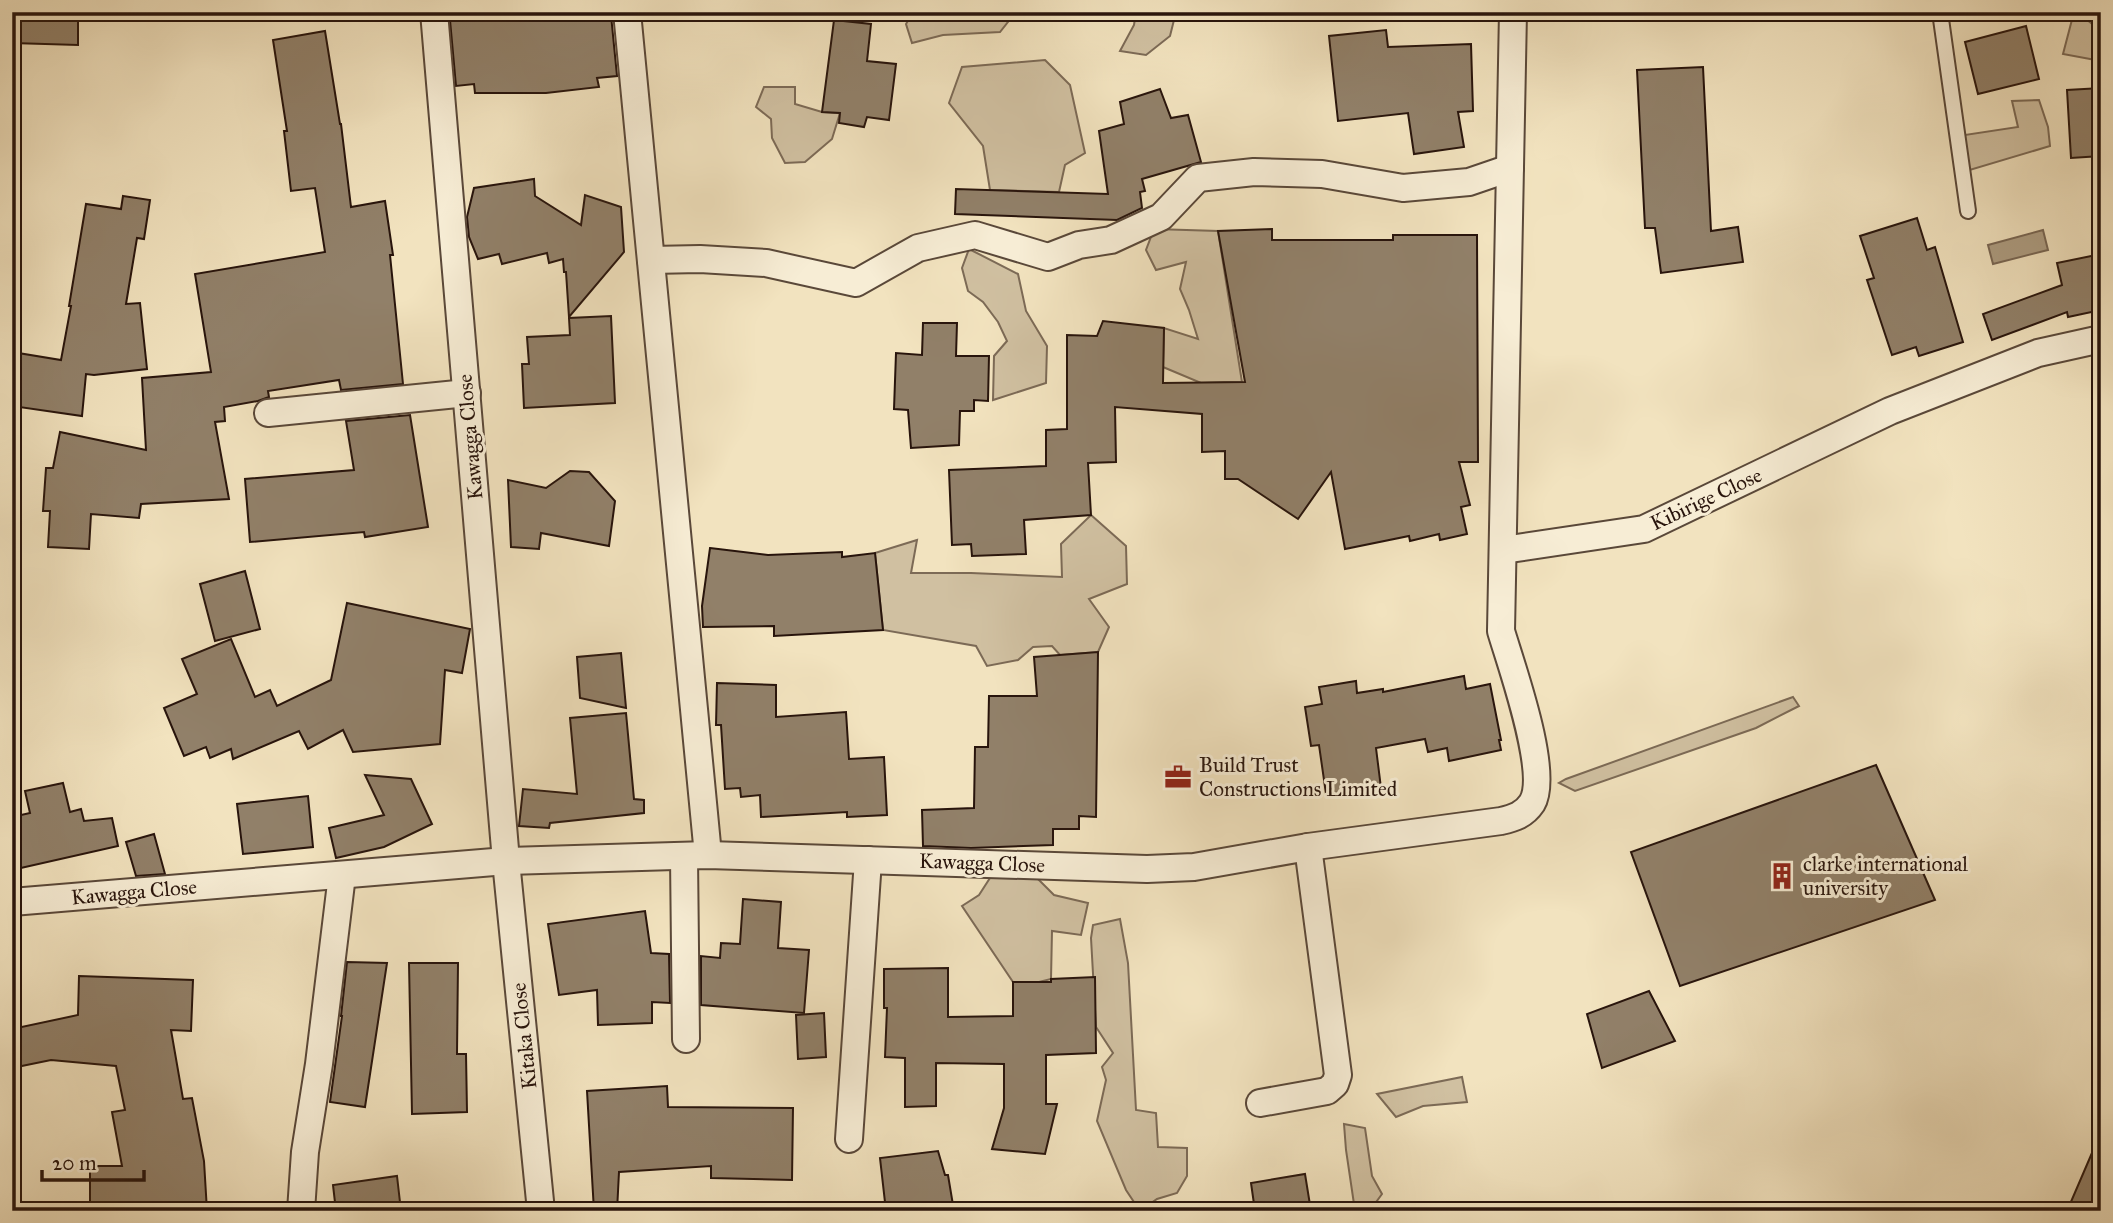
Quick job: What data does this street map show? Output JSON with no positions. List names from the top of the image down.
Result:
{
  "streets": {
    "street": ["Kawagga Close", "Kibirige Close", "Kitaka Close"]
  },
  "crossings": [
    ["Kawagga Close", "Kibirige Close"],
    ["Kawagga Close", "Kitaka Close"]
  ],
  "places": {
    "office": ["Build Trust Constructions Limited"],
    "building": ["clarke international university"]
  },
  "scale_bar": "20 m"
}
